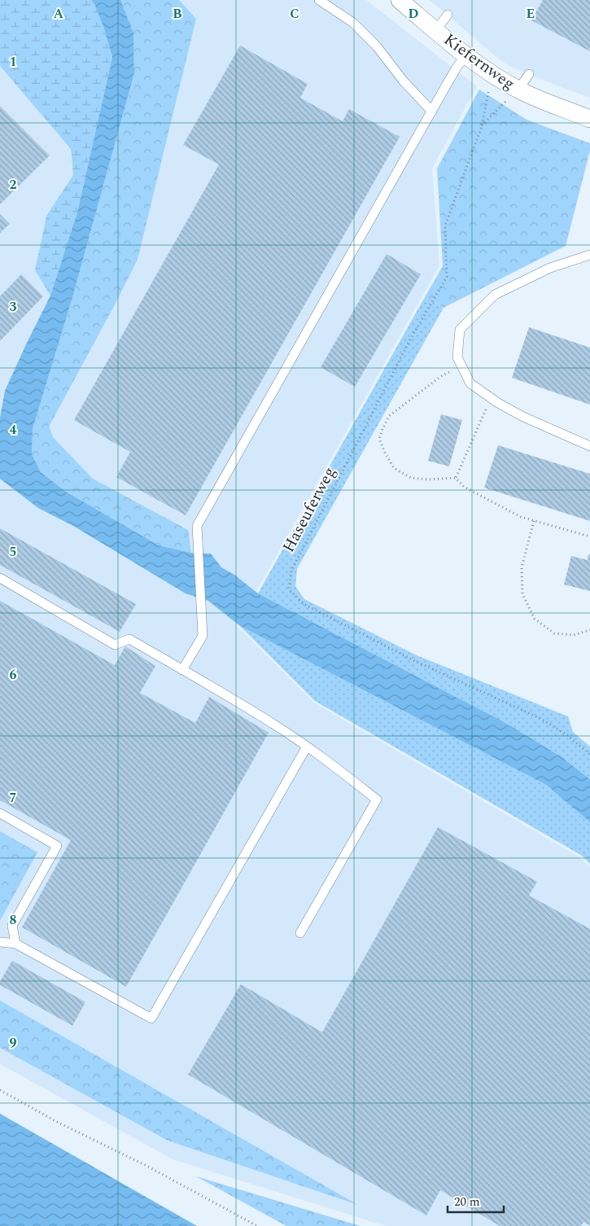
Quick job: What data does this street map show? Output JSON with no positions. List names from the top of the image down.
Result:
{
  "streets": {
    "street": ["Kiefernweg"],
    "path": ["Haseuferweg"]
  },
  "crossings": [
    ["Kiefernweg", "Haseuferweg"]
  ],
  "scale_bar": "20 m",
  "grid": {
    "columns": [
      "A",
      "B",
      "C",
      "D",
      "E"
    ],
    "rows": [
      "1",
      "2",
      "3",
      "4",
      "5",
      "6",
      "7",
      "8",
      "9"
    ]
  }
}
